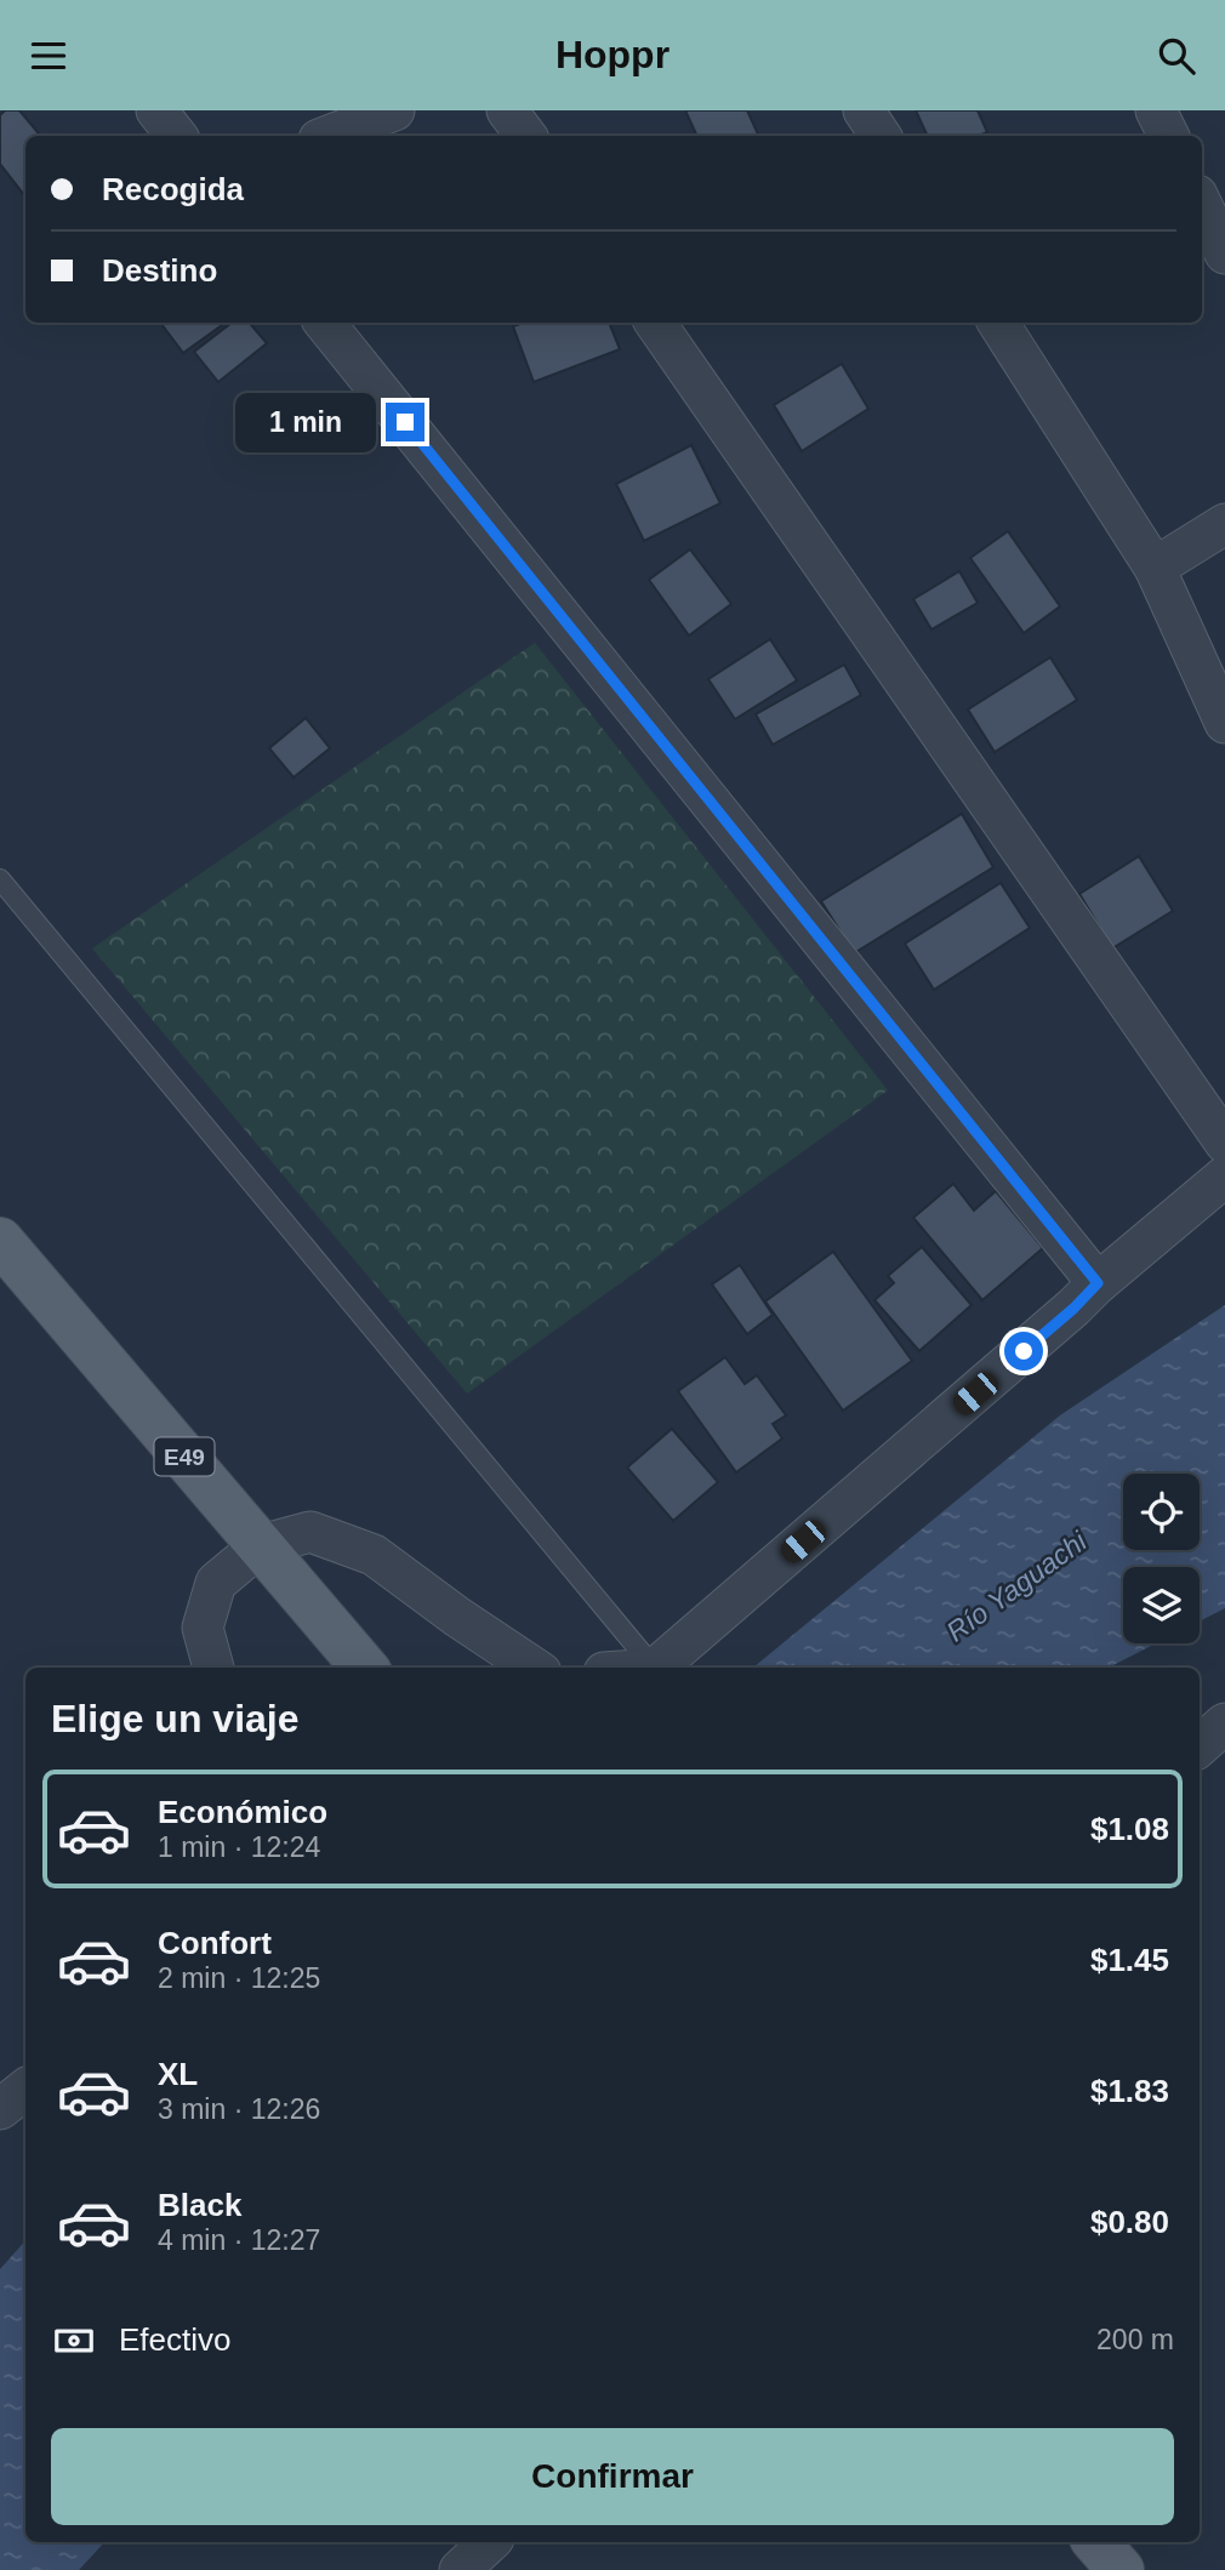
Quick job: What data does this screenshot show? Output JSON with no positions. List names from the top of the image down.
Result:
{
  "streets": {
    "main road": ["E49"]
  },
  "water": ["Río Yaguachi"],
  "page": {
    "header": "Hoppr",
    "banner": ["Recogida", "Destino"],
    "bubble": "1 min",
    "heading": "Elige un viaje",
    "list": [
      {
        "name": "Económico",
        "note": "1 min · 12:24",
        "value": "$1.08"
      },
      {
        "name": "Confort",
        "note": "2 min · 12:25",
        "value": "$1.45"
      },
      {
        "name": "XL",
        "note": "3 min · 12:26",
        "value": "$1.83"
      },
      {
        "name": "Black",
        "note": "4 min · 12:27",
        "value": "$0.80"
      }
    ],
    "pay": ["Efectivo", "200 m"],
    "buttons": "Confirmar"
  }
}
